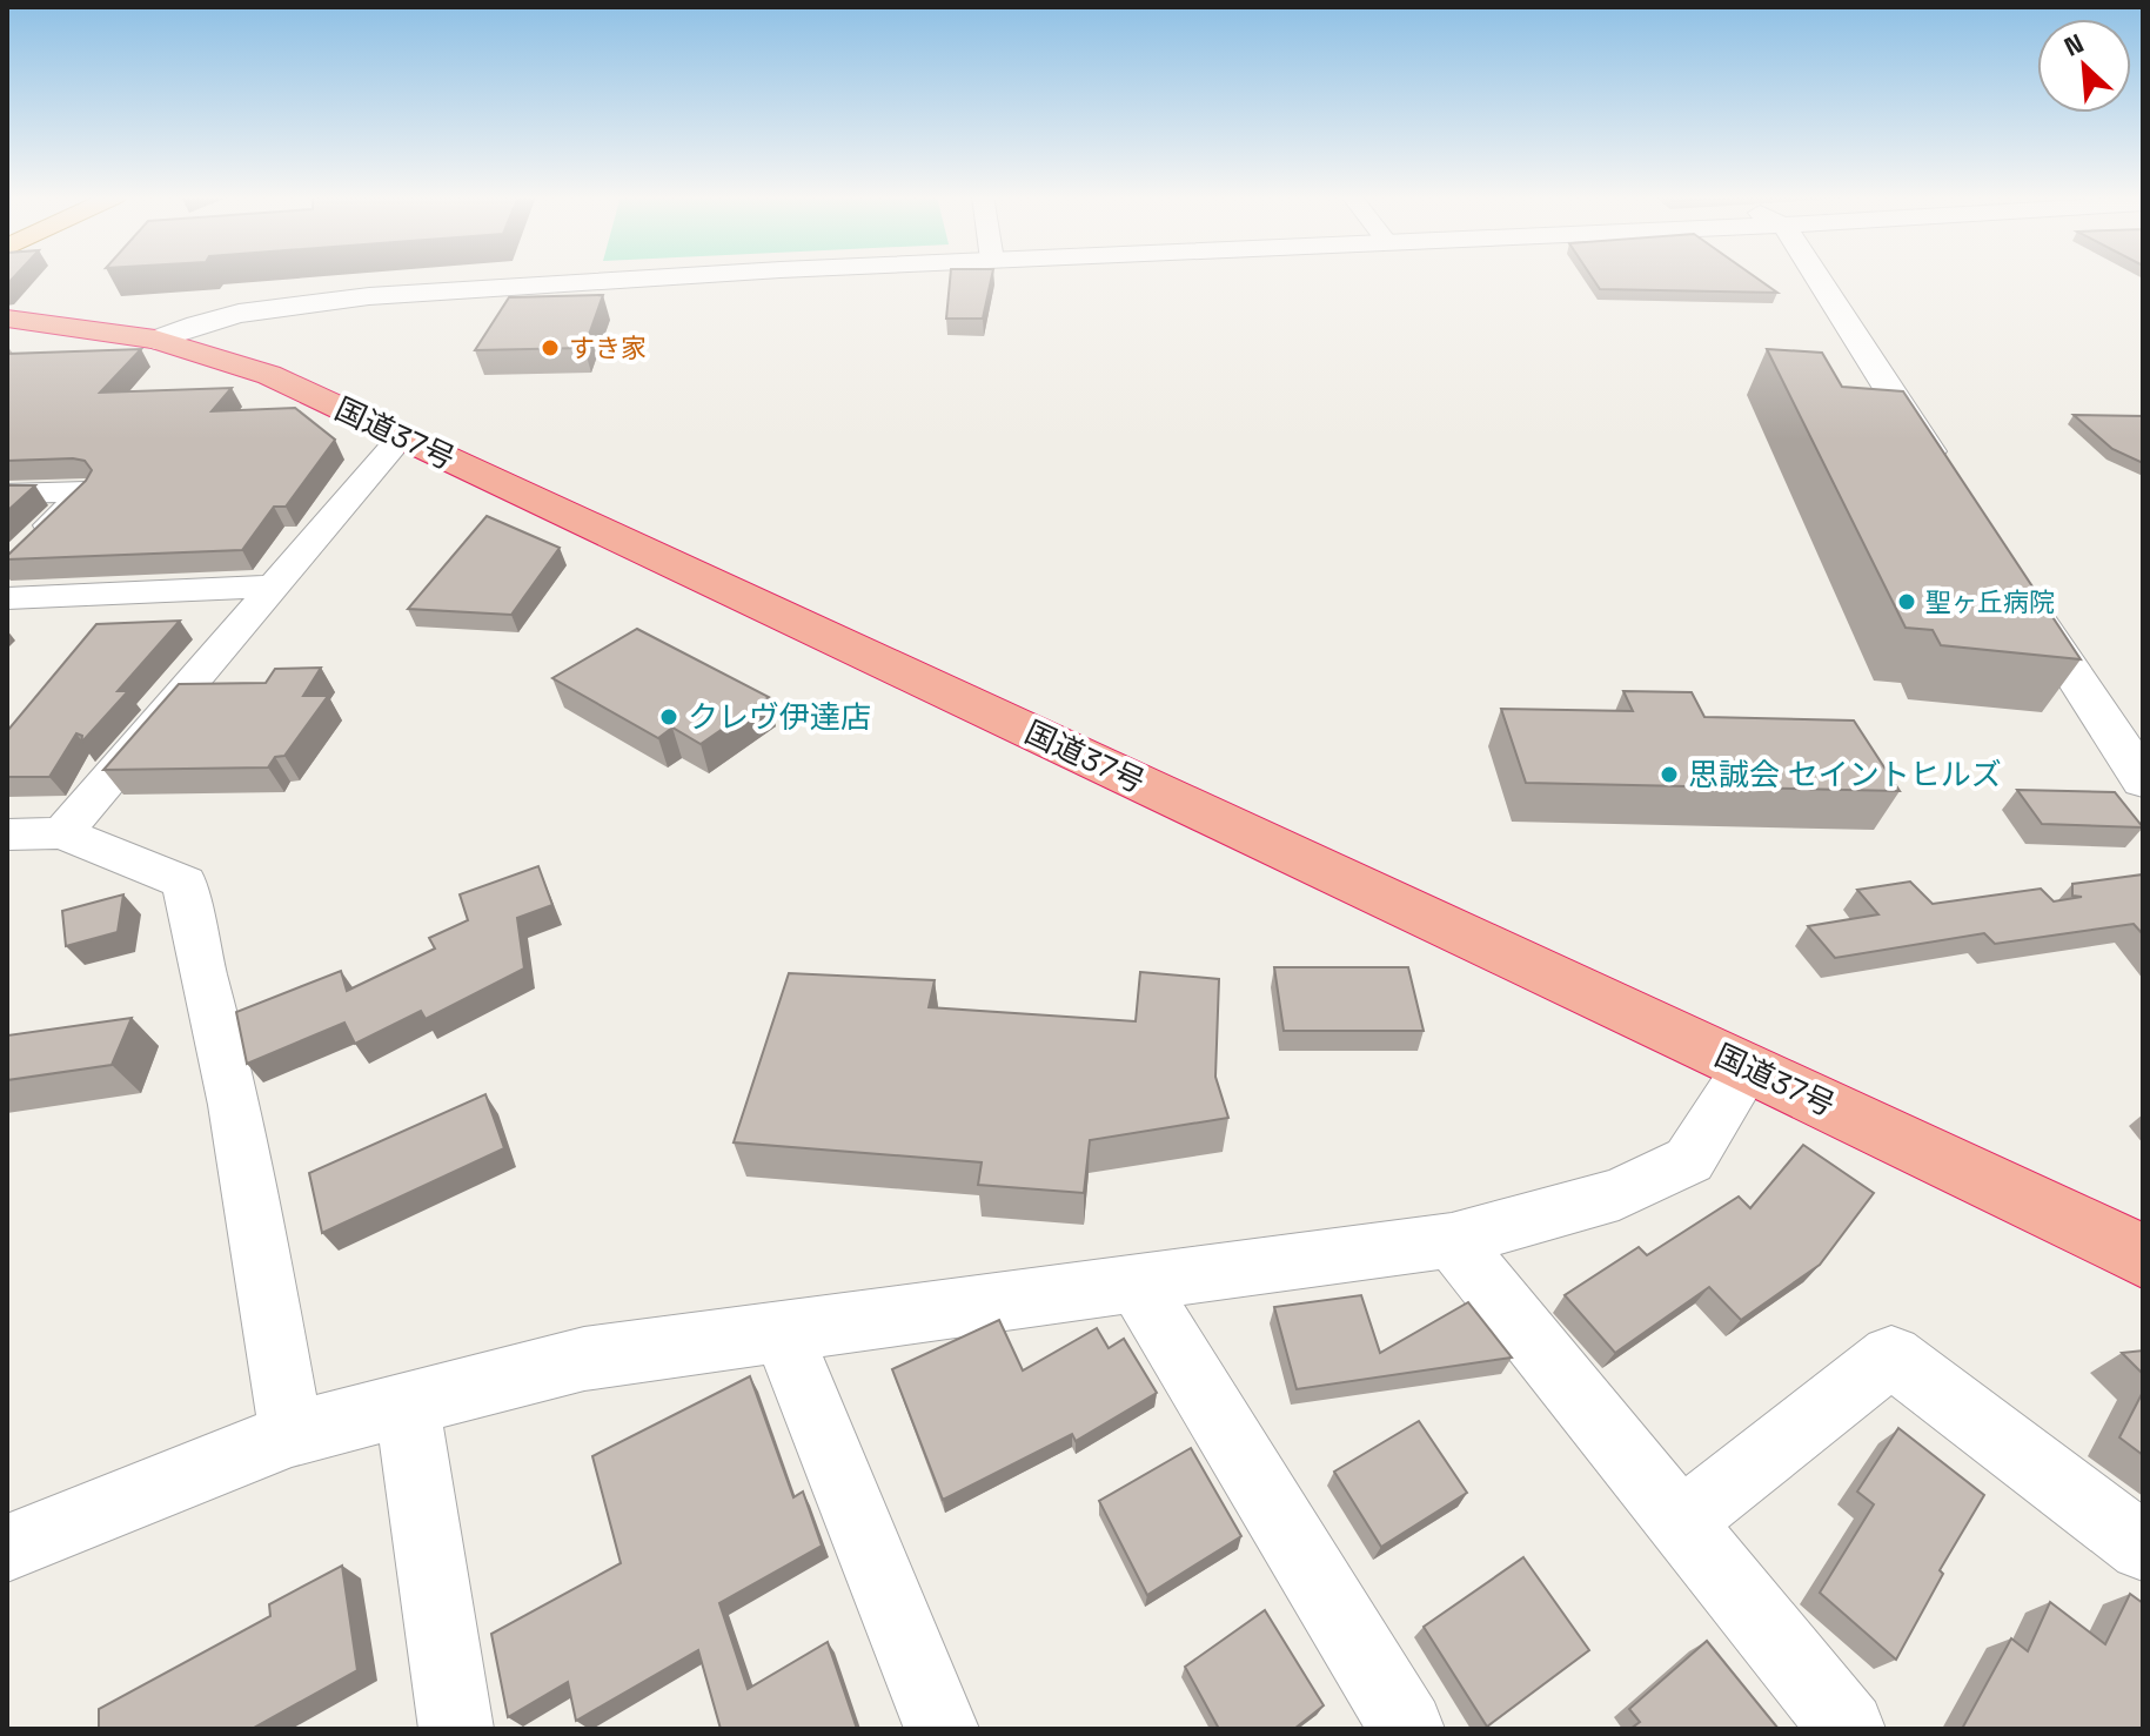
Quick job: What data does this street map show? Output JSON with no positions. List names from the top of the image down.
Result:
{
  "streets": {
    "highway": ["国道37号"]
  },
  "places": [
    "すき家",
    "聖ヶ丘病院",
    "クレヴ伊達店",
    "思誠会 セイントヒルズ"
  ],
  "north": "top left"
}
